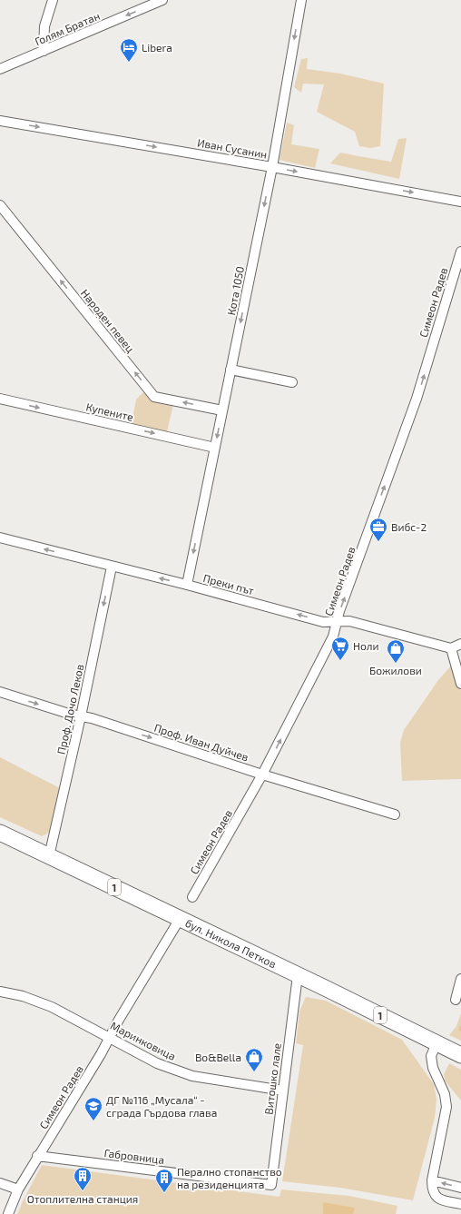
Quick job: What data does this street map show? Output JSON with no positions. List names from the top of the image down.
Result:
{
  "streets": {
    "highway": ["1", "бул. Никола Петков"],
    "street": [
      "Голям Братан",
      "Иван Сусанин",
      "Кота 1050",
      "Симеон Радев",
      "Народен певец",
      "Купените",
      "Преки път",
      "Проф. Дочо Леков",
      "Проф. Иван Дуйчев",
      "Маринковица",
      "Витошко лале",
      "Габровница"
    ]
  },
  "crossings": [
    ["Иван Сусанин", "Кота 1050"],
    ["Кота 1050", "Народен певец"],
    ["Кота 1050", "Купените"],
    ["Кота 1050", "Преки път"],
    ["Симеон Радев", "Преки път"],
    ["Симеон Радев", "Проф. Иван Дуйчев"],
    ["Симеон Радев", "бул. Никола Петков"],
    ["Симеон Радев", "Маринковица"],
    ["Симеон Радев", "Габровница"],
    ["Преки път", "Проф. Дочо Леков"],
    ["Проф. Дочо Леков", "Проф. Иван Дуйчев"],
    ["Проф. Дочо Леков", "бул. Никола Петков"],
    ["бул. Никола Петков", "Витошко лале"],
    ["Маринковица", "Витошко лале"],
    ["Витошко лале", "Габровница"]
  ],
  "one_way": [
    "Голям Братан",
    "Иван Сусанин",
    "Кота 1050",
    "Симеон Радев",
    "Народен певец",
    "Купените",
    "Преки път",
    "Проф. Дочо Леков",
    "Проф. Иван Дуйчев"
  ],
  "places": {
    "hotel": ["Libera"],
    "office": ["Вибс-2"],
    "supermarket": ["Ноли"],
    "shop": ["Божилови", "Bo&Bella"],
    "school or university": ["ДГ №116 „Мусала“ - сграда Гърдова глава"],
    "building": ["Отоплителна станция", "Перално стопанство на резиденцията"]
  }
}
